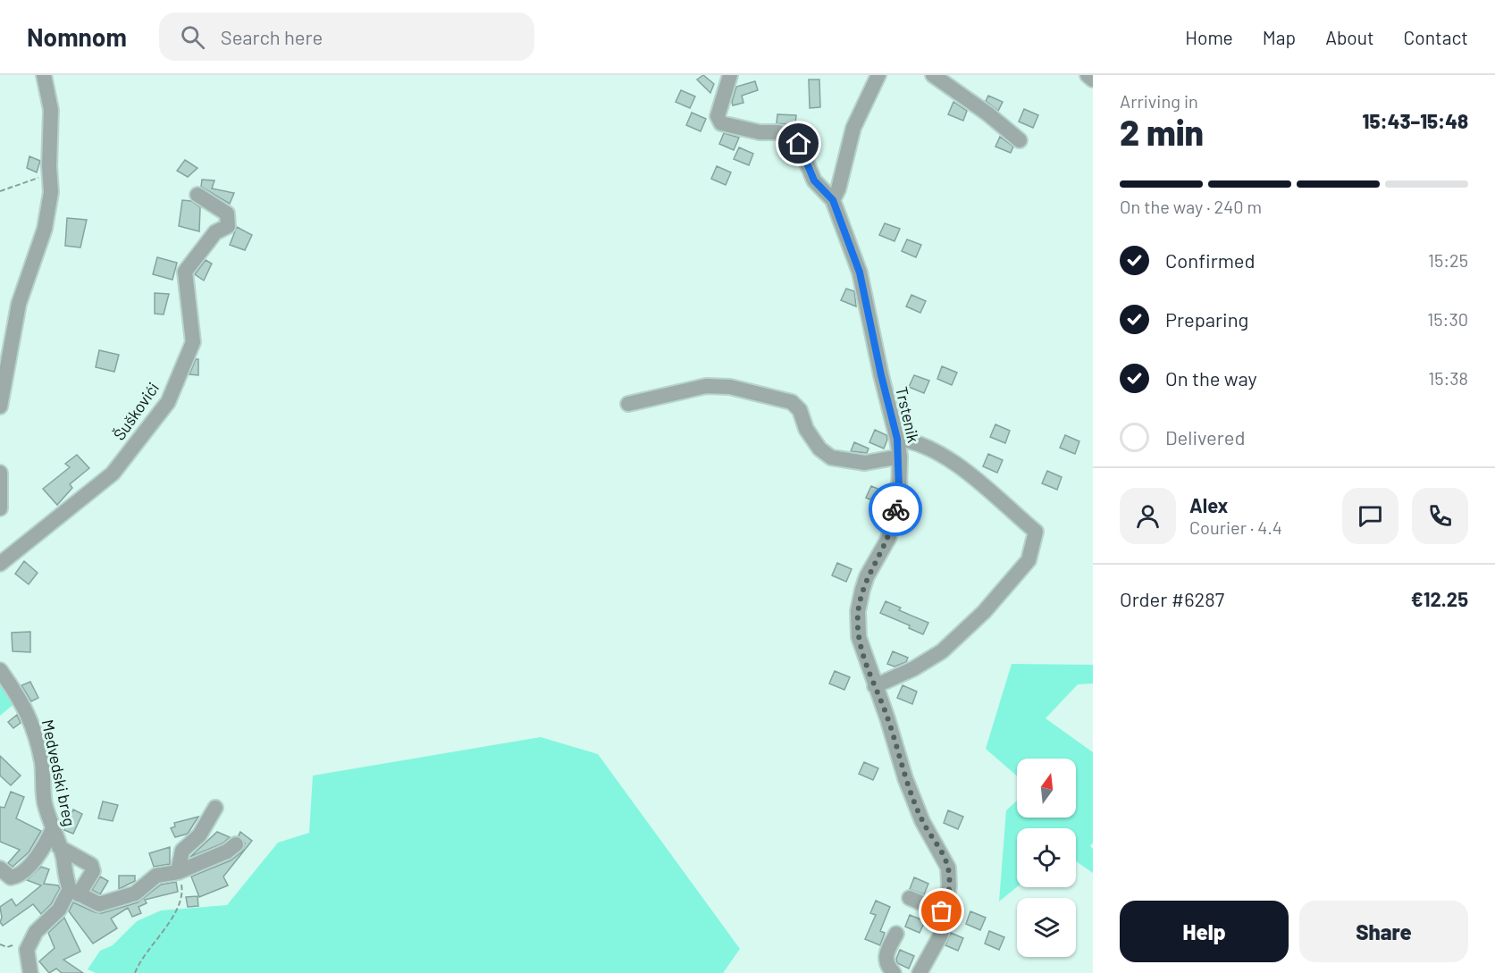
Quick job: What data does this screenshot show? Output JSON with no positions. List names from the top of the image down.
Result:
{
  "streets": {
    "street": ["Šuškovići", "Trstenik", "Medvedski breg"]
  },
  "north": "top",
  "page": {
    "header": "Nomnom",
    "search": "Search here",
    "nav": [
      "Home",
      "Map",
      "About",
      "Contact"
    ],
    "heading": ["2 min", "Arriving in", "15:43–15:48"],
    "panel": [
      "Alex",
      "Courier · 4.4",
      "Order #6287",
      "€12.25"
    ],
    "bar": "On the way · 240 m",
    "list": [
      ["Confirmed", "15:25"],
      ["Preparing", "15:30"],
      ["On the way", "15:38"],
      "Delivered"
    ],
    "buttons": ["Help", "Share"]
  }
}
